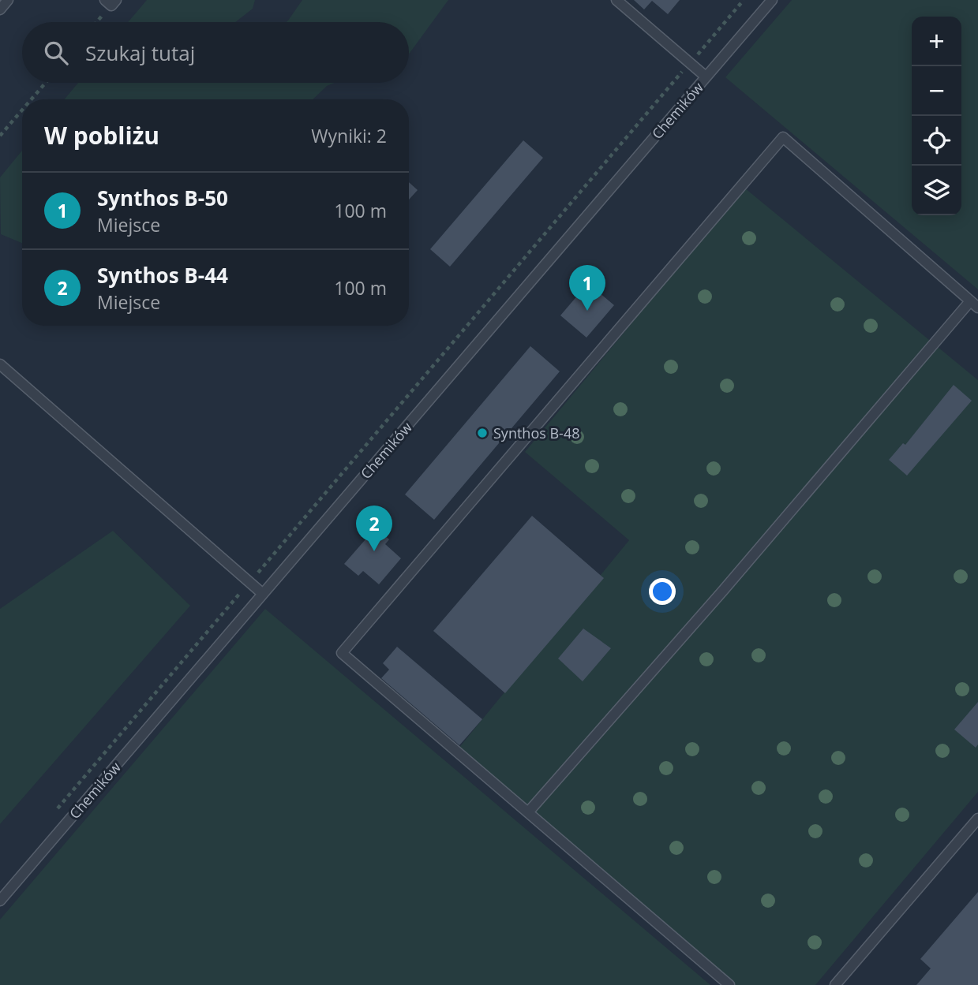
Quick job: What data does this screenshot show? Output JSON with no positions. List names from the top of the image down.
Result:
{
  "streets": {
    "lane": ["Chemików"]
  },
  "places": ["Synthos B-48"],
  "page": {
    "map_buttons": ["+", "−"],
    "search": "Szukaj tutaj",
    "heading": ["W pobliżu", "Wyniki: 2"],
    "list": [
      {
        "mark": "1",
        "name": "Synthos B-50",
        "note": "Miejsce",
        "value": "100 m"
      },
      {
        "mark": "2",
        "name": "Synthos B-44",
        "note": "Miejsce",
        "value": "100 m"
      }
    ],
    "pins": ["1", "2"]
  }
}
